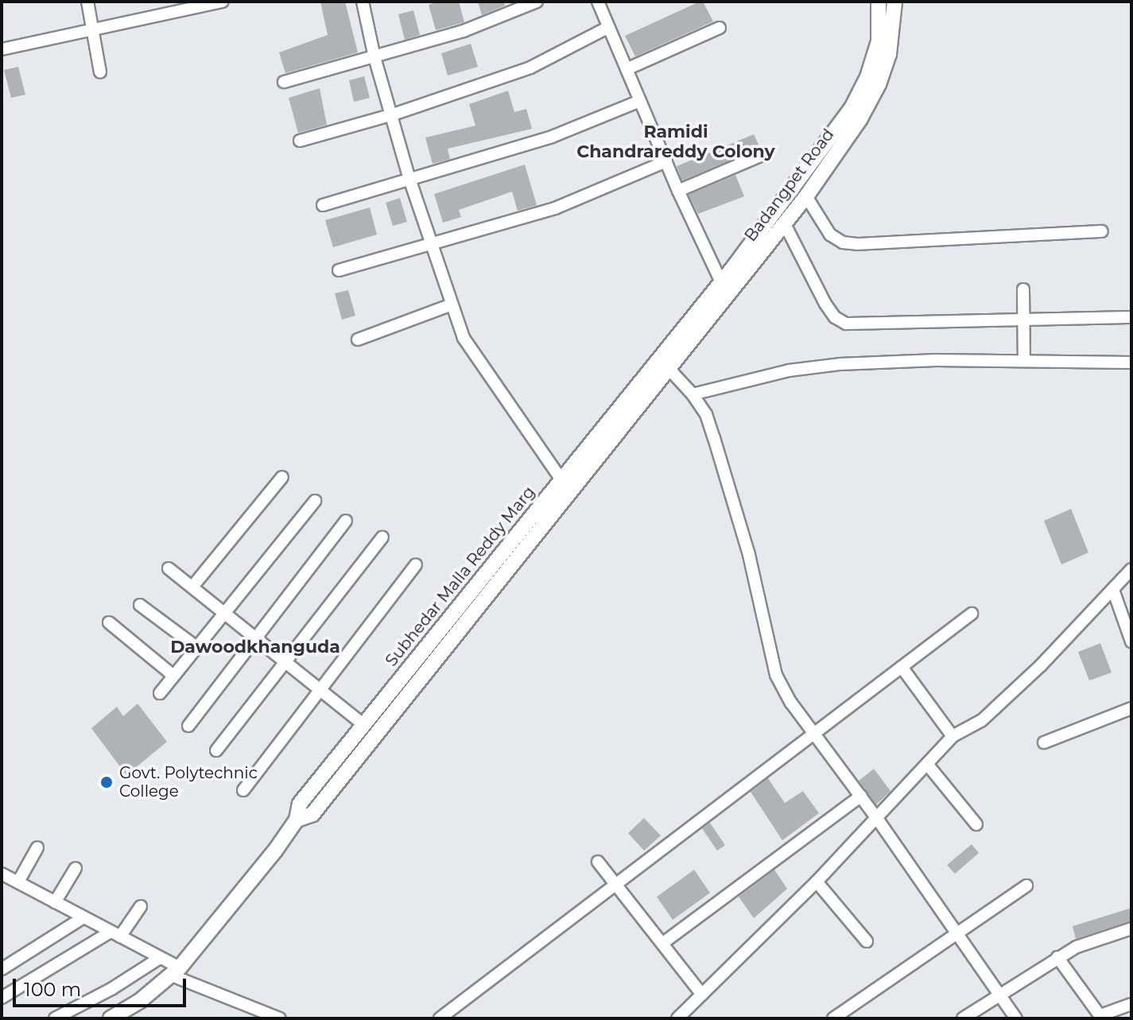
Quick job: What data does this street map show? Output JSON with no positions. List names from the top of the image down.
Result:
{
  "streets": {
    "main road": ["Badangpet Road", "Subhedar Malla Reddy Marg"]
  },
  "crossings": [
    ["Badangpet Road", "Subhedar Malla Reddy Marg"]
  ],
  "districts": ["Ramidi Chandrareddy Colony", "Dawoodkhanguda"],
  "places": ["Govt. Polytechnic College"],
  "scale_bar": "100 m"
}
